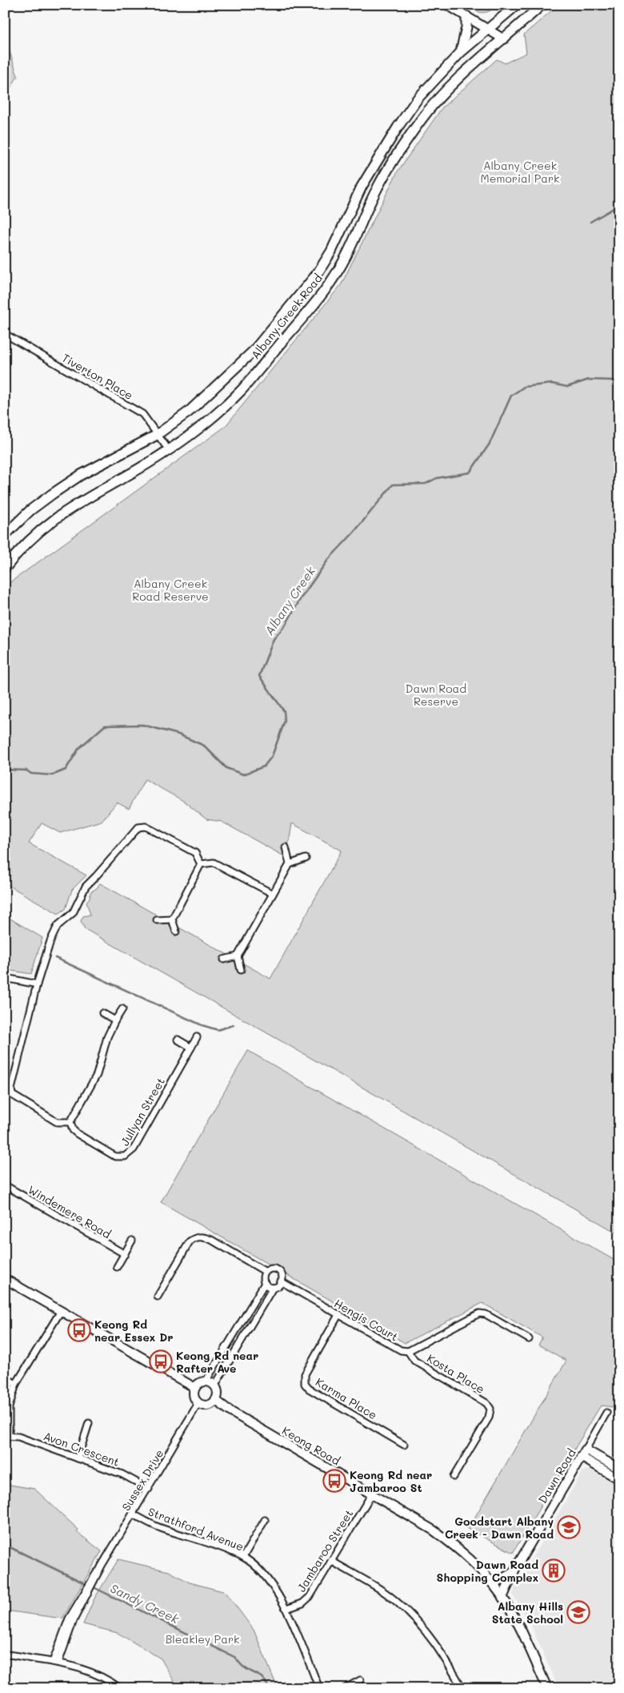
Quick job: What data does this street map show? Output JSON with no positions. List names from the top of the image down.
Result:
{
  "streets": {
    "main road": ["Albany Creek Road"],
    "street": [
      "Tiverton Place",
      "Jullyan Street",
      "Windemere Road",
      "Hengis Court",
      "Kosta Place",
      "Karma Place",
      "Keong Road",
      "Avon Crescent",
      "Dawn Road",
      "Sussex Drive",
      "Strathford Avenue",
      "Jambaroo Street"
    ]
  },
  "crossings": [
    ["Albany Creek Road", "Tiverton Place"],
    ["Hengis Court", "Kosta Place"],
    ["Hengis Court", "Karma Place"],
    ["Keong Road", "Dawn Road"],
    ["Keong Road", "Sussex Drive"],
    ["Keong Road", "Jambaroo Street"],
    ["Avon Crescent", "Sussex Drive"],
    ["Sussex Drive", "Strathford Avenue"],
    ["Strathford Avenue", "Jambaroo Street"]
  ],
  "water": ["Albany Creek", "Sandy Creek"],
  "parks": [
    "Albany Creek Memorial Park",
    "Albany Creek Road Reserve",
    "Dawn Road Reserve",
    "Bleakley Park"
  ],
  "places": {
    "bus stop": ["Keong Rd near Essex Dr", "Keong Rd near Rafter Ave", "Keong Rd near Jambaroo St"],
    "school or university": ["Goodstart Albany Creek - Dawn Road", "Albany Hills State School"],
    "building": ["Dawn Road Shopping Complex"]
  }
}
